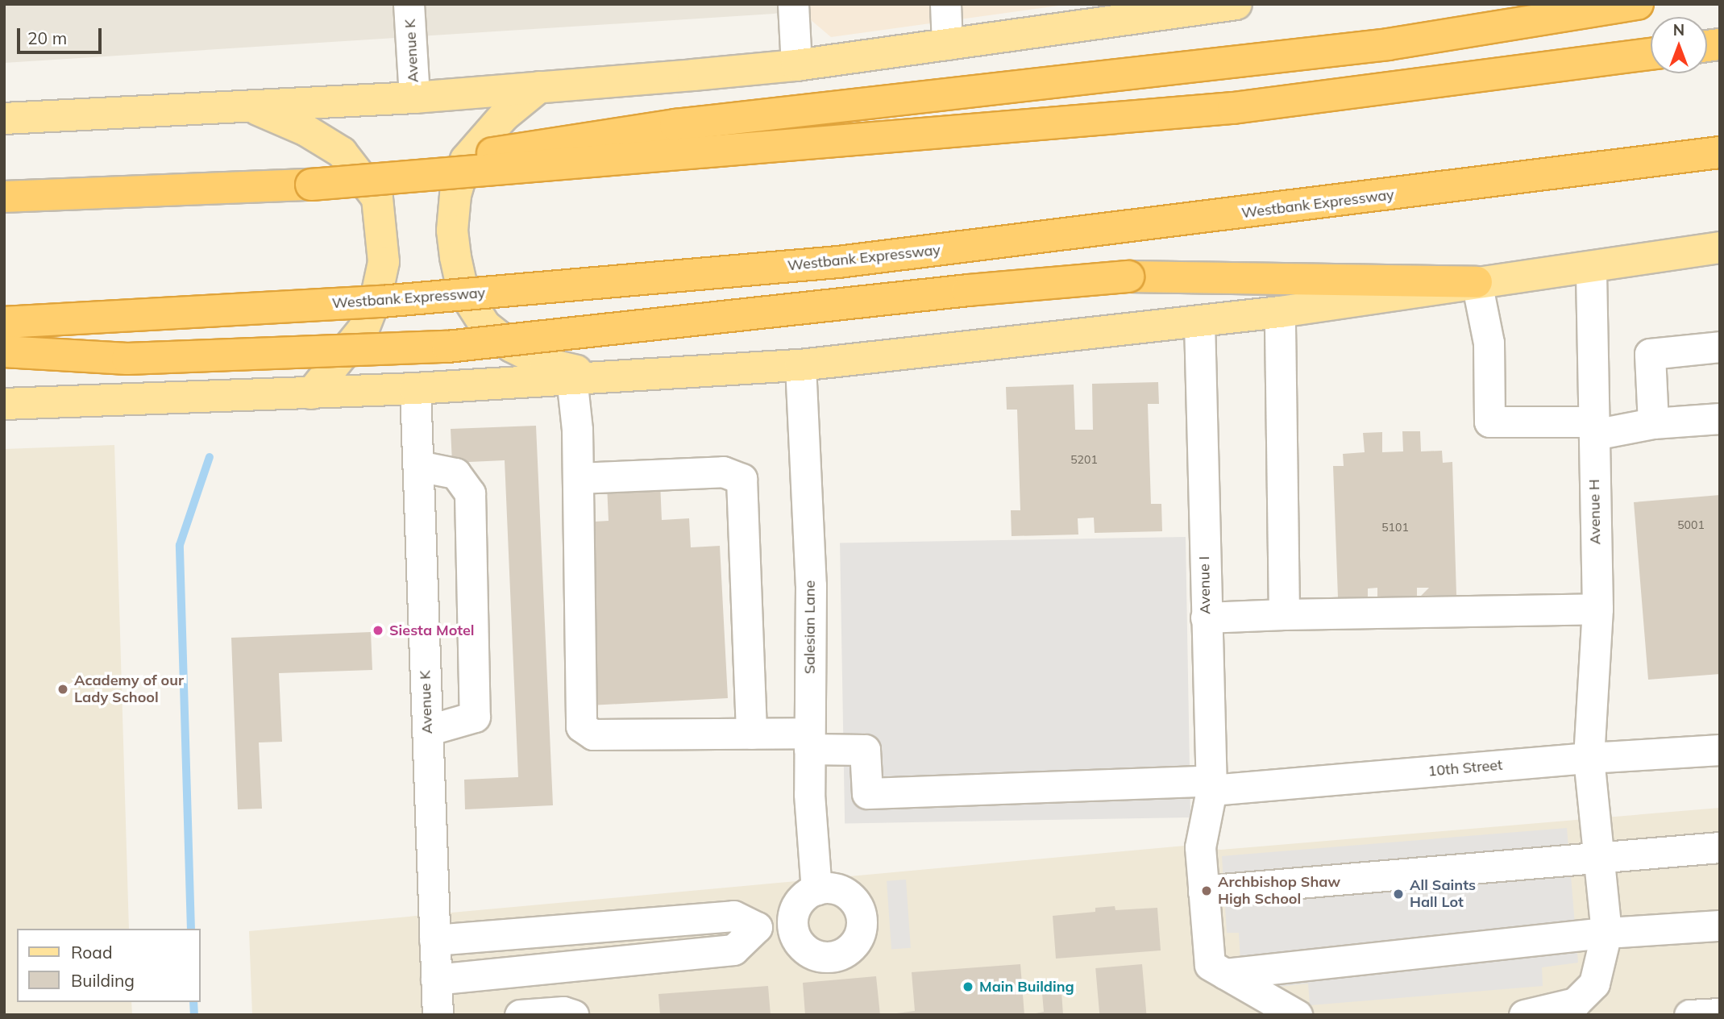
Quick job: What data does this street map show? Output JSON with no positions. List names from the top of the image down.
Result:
{
  "streets": {
    "highway": ["Westbank Expressway"],
    "street": [
      "Avenue K",
      "Avenue H",
      "Avenue I",
      "Salesian Lane",
      "10th Street"
    ]
  },
  "crossings": [
    ["Avenue H", "10th Street"],
    ["Avenue I", "10th Street"],
    ["Salesian Lane", "10th Street"]
  ],
  "places": [
    "Siesta Motel",
    "Academy of our Lady School",
    "Archbishop Shaw High School",
    "All Saints Hall Lot",
    "Main Building"
  ],
  "house_numbers": ["5201", "5001", "5101"],
  "legend": ["Road", "Building"],
  "scale_bar": "20 m",
  "north": "top"
}
